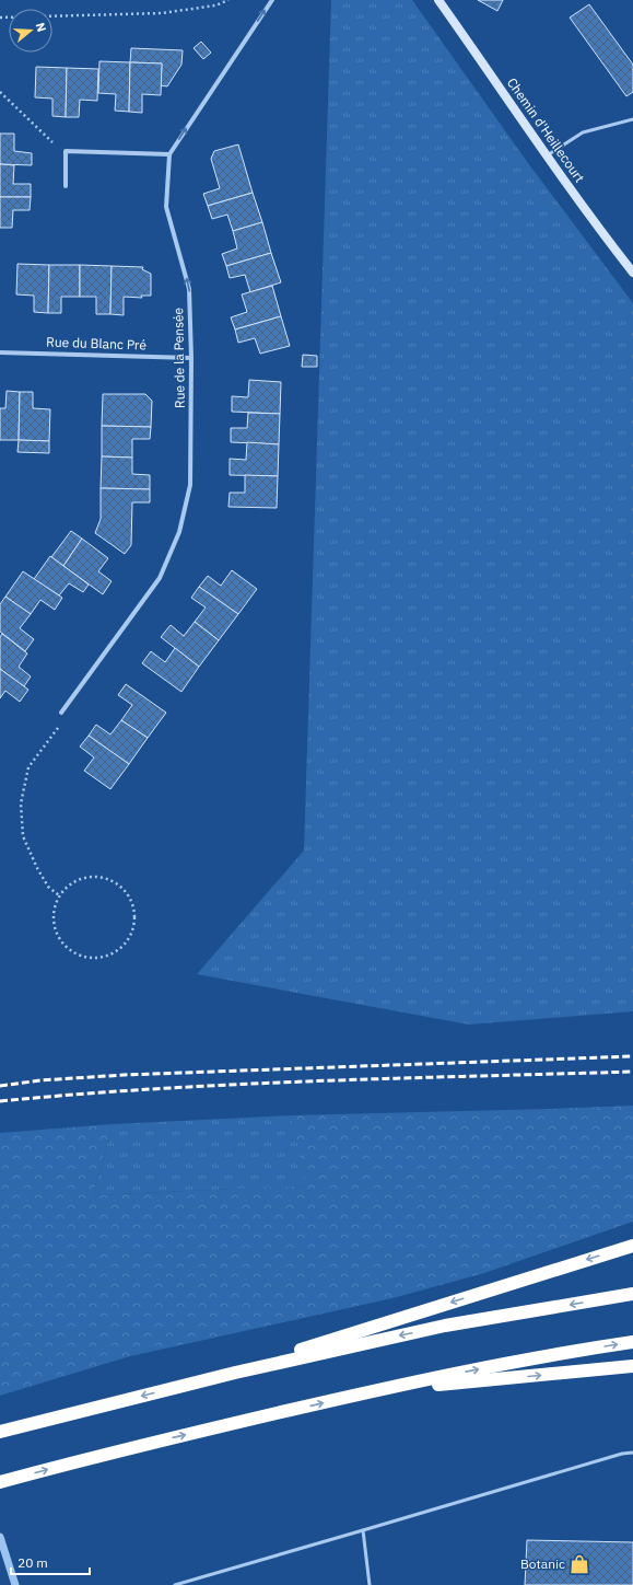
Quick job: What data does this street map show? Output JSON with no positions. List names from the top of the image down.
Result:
{
  "streets": {
    "street": ["Chemin d'Heillecourt", "Rue du Blanc Pré", "Rue de la Pensée"]
  },
  "crossings": [
    ["Rue du Blanc Pré", "Rue de la Pensée"]
  ],
  "places": {
    "shop": ["Botanic"]
  },
  "scale_bar": "20 m",
  "north": "right"
}
